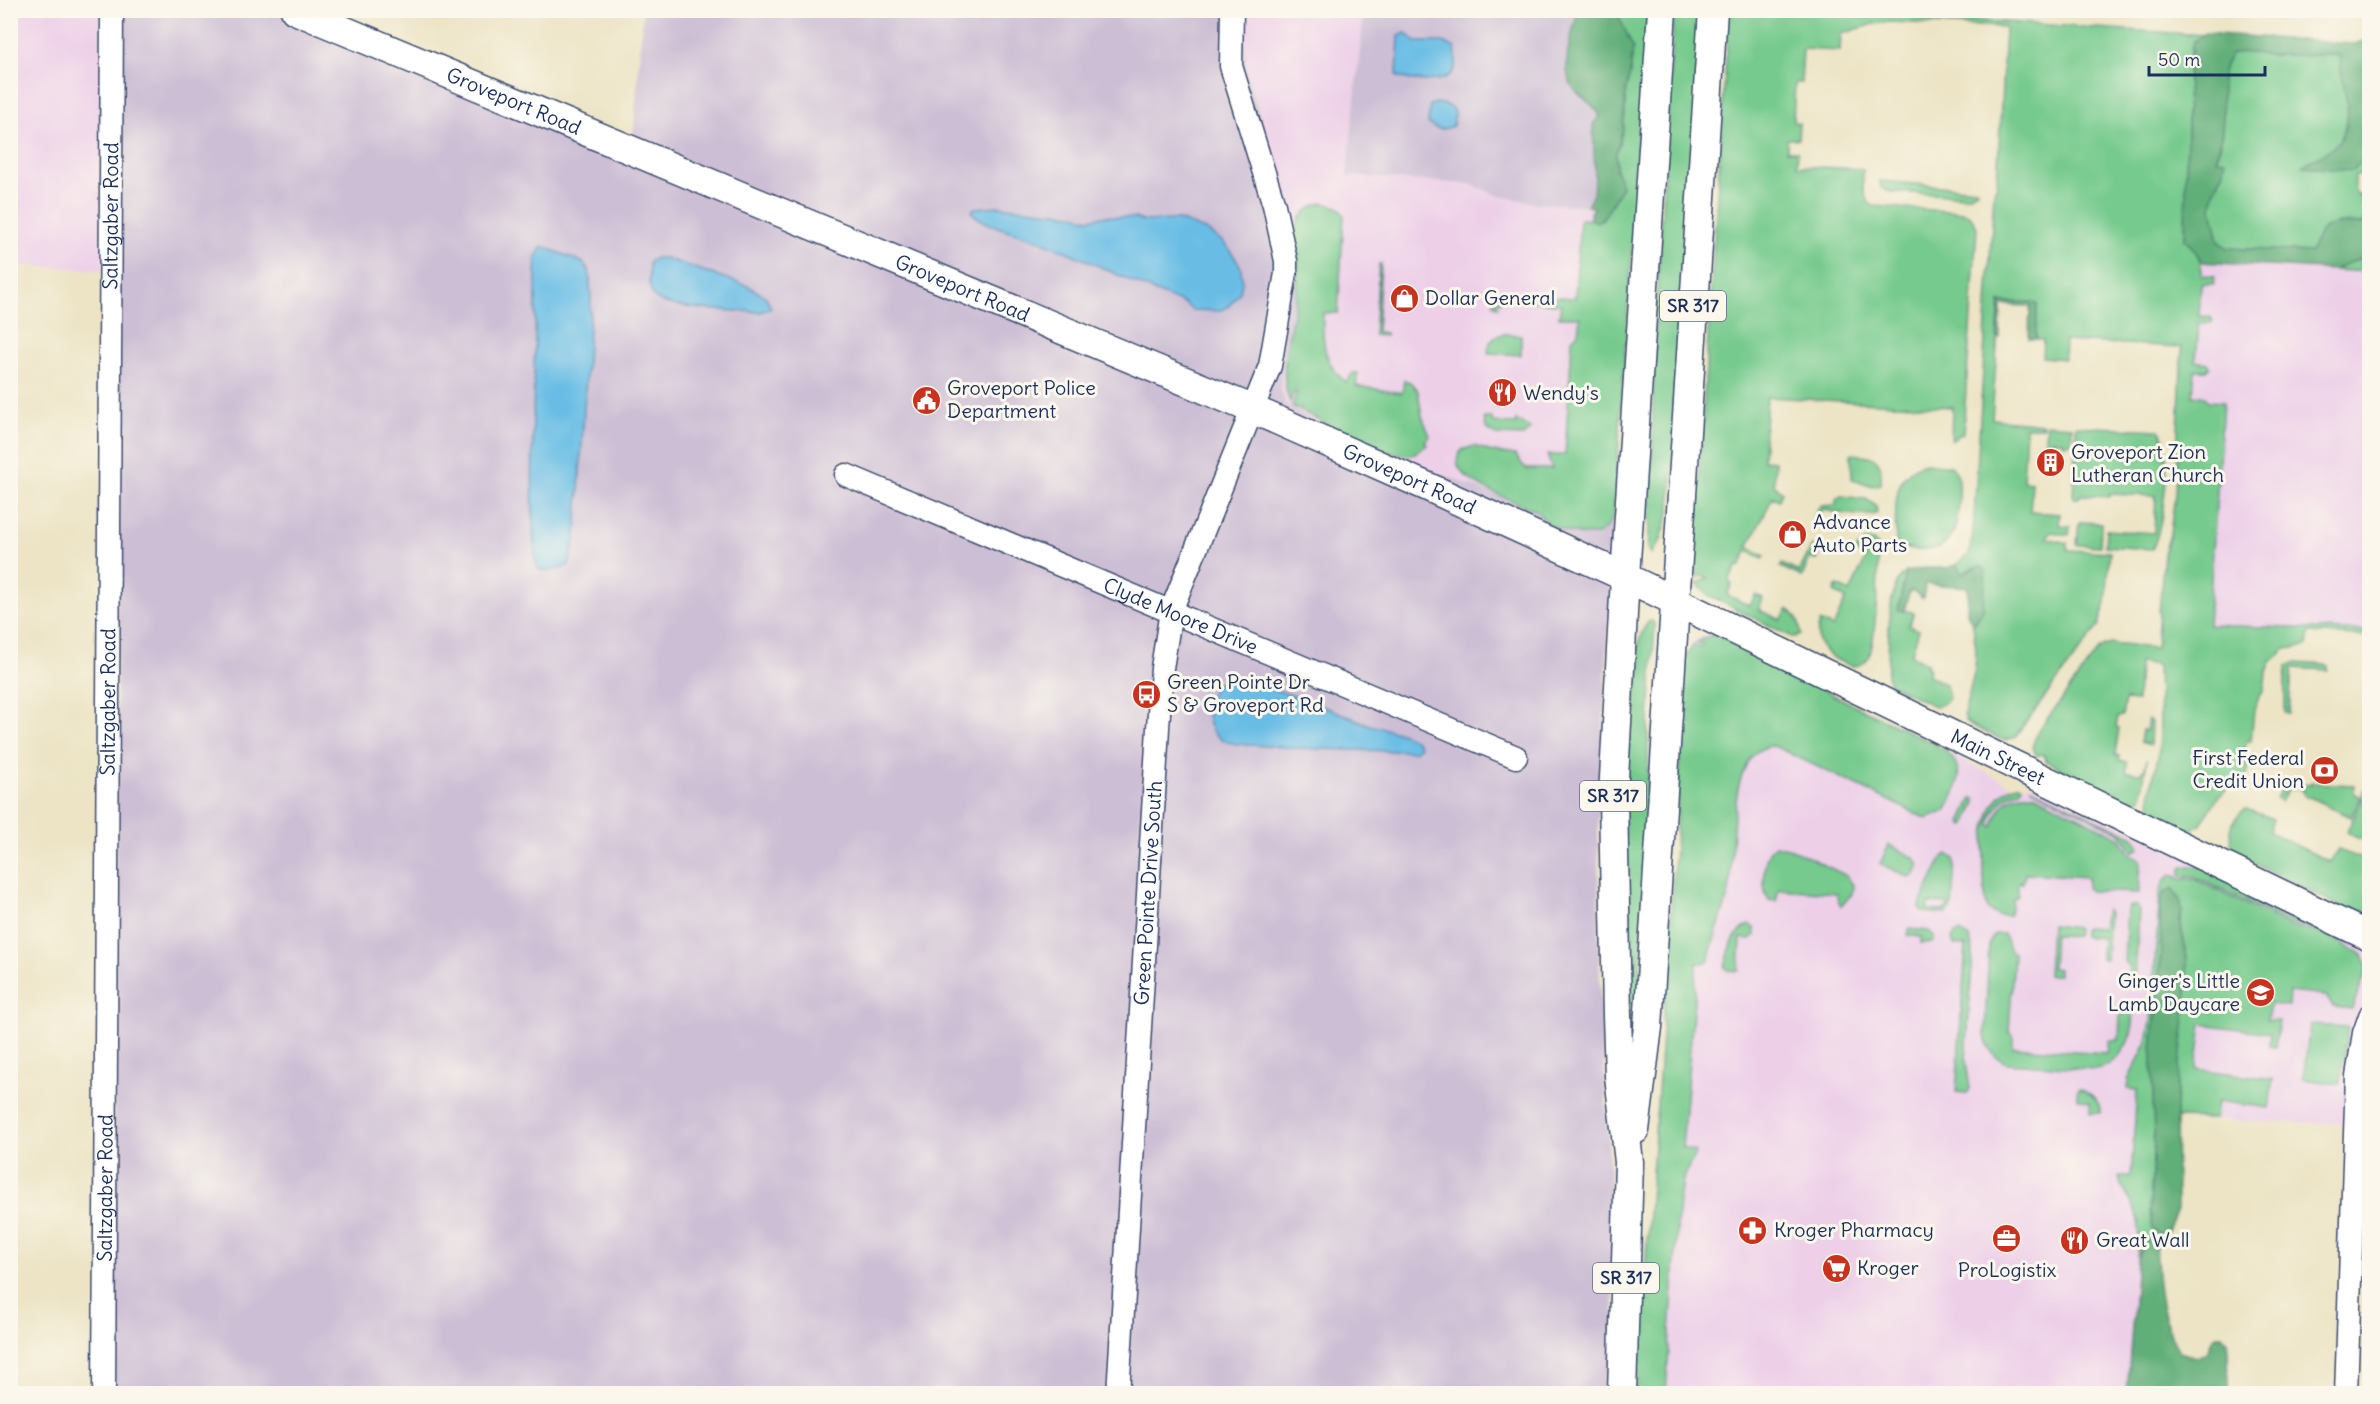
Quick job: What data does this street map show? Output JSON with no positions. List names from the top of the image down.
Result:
{
  "streets": {
    "main road": ["Groveport Road", "SR 317", "Main Street"],
    "street": ["Saltzgaber Road", "Clyde Moore Drive", "Green Pointe Drive South"]
  },
  "crossings": [
    ["Groveport Road", "SR 317"],
    ["Groveport Road", "Main Street"],
    ["Groveport Road", "Green Pointe Drive South"],
    ["SR 317", "Main Street"],
    ["Clyde Moore Drive", "Green Pointe Drive South"]
  ],
  "places": {
    "shop": ["Dollar General", "Advance Auto Parts"],
    "restaurant": ["Wendy's", "Great Wall"],
    "public building": ["Groveport Police Department"],
    "building": ["Groveport Zion Lutheran Church"],
    "bus stop": ["Green Pointe Dr S & Groveport Rd"],
    "bank": ["First Federal Credit Union"],
    "school or university": ["Ginger's Little Lamb Daycare"],
    "pharmacy": ["Kroger Pharmacy"],
    "office": ["ProLogistix"],
    "supermarket": ["Kroger"]
  },
  "scale_bar": "50 m"
}
